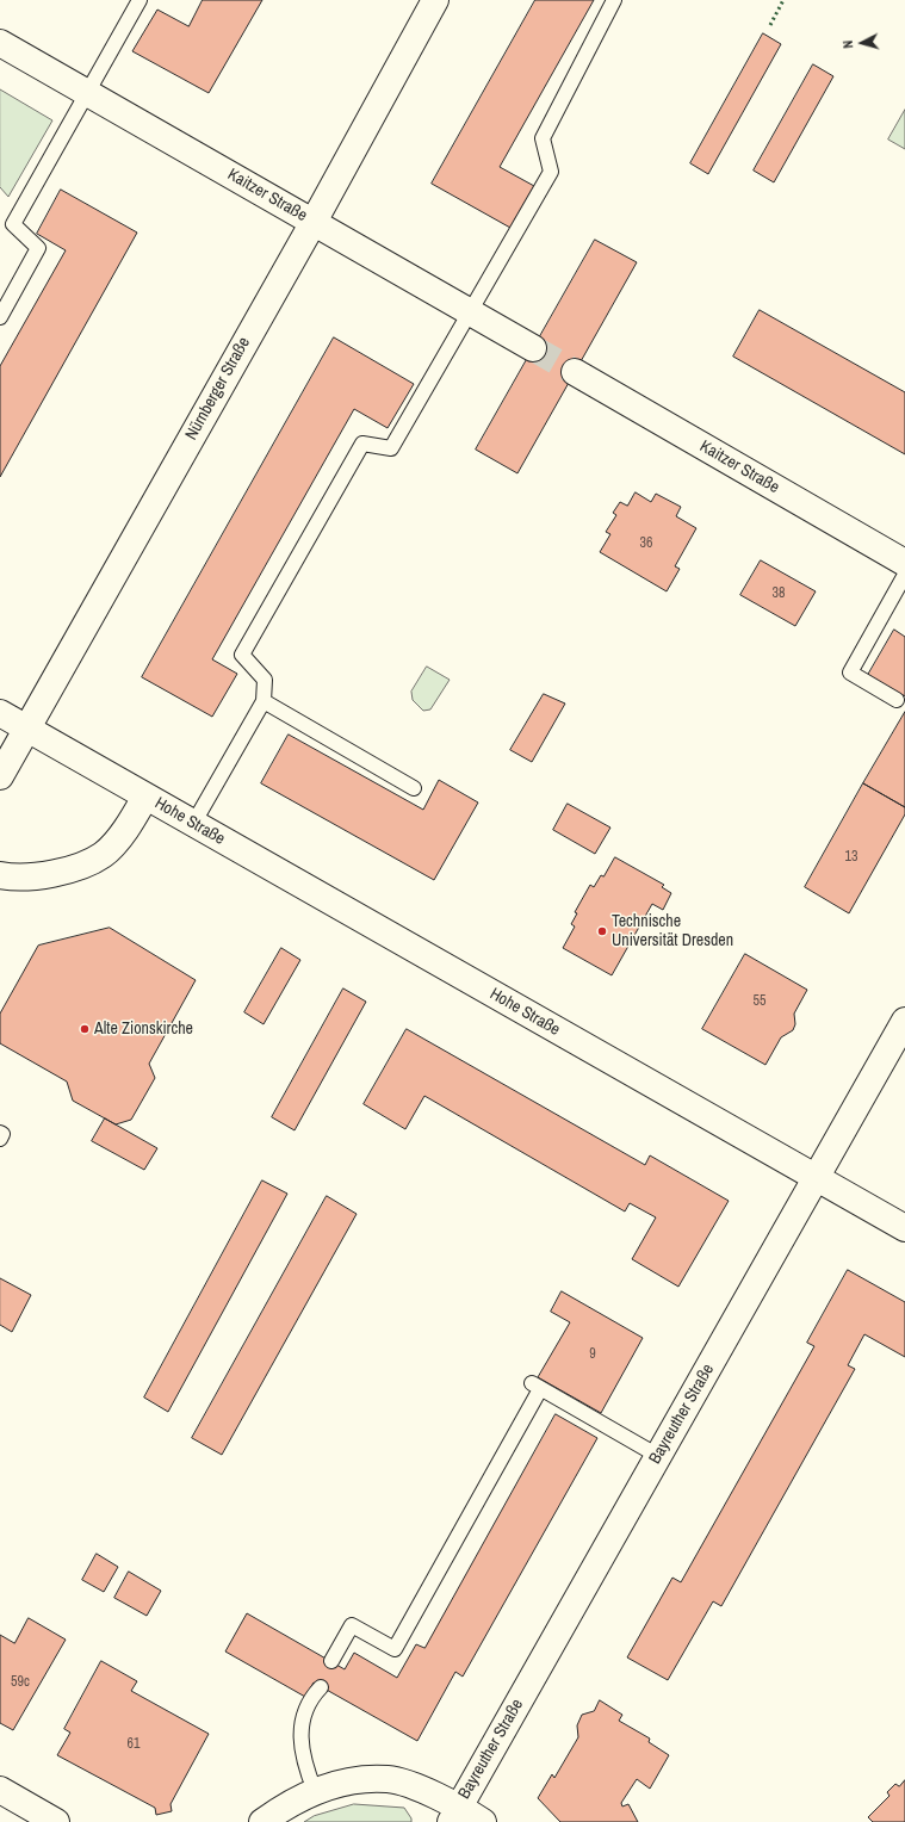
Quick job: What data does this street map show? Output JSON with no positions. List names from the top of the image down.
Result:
{
  "streets": {
    "street": [
      "Kaitzer Straße",
      "Nürnberger Straße",
      "Hohe Straße",
      "Bayreuther Straße"
    ]
  },
  "crossings": [
    ["Kaitzer Straße", "Nürnberger Straße"],
    ["Nürnberger Straße", "Hohe Straße"],
    ["Hohe Straße", "Bayreuther Straße"]
  ],
  "places": ["Technische Universität Dresden", "Alte Zionskirche"],
  "house_numbers": [
    "36",
    "38",
    "13",
    "55",
    "9",
    "59c",
    "61"
  ],
  "north": "left"
}
